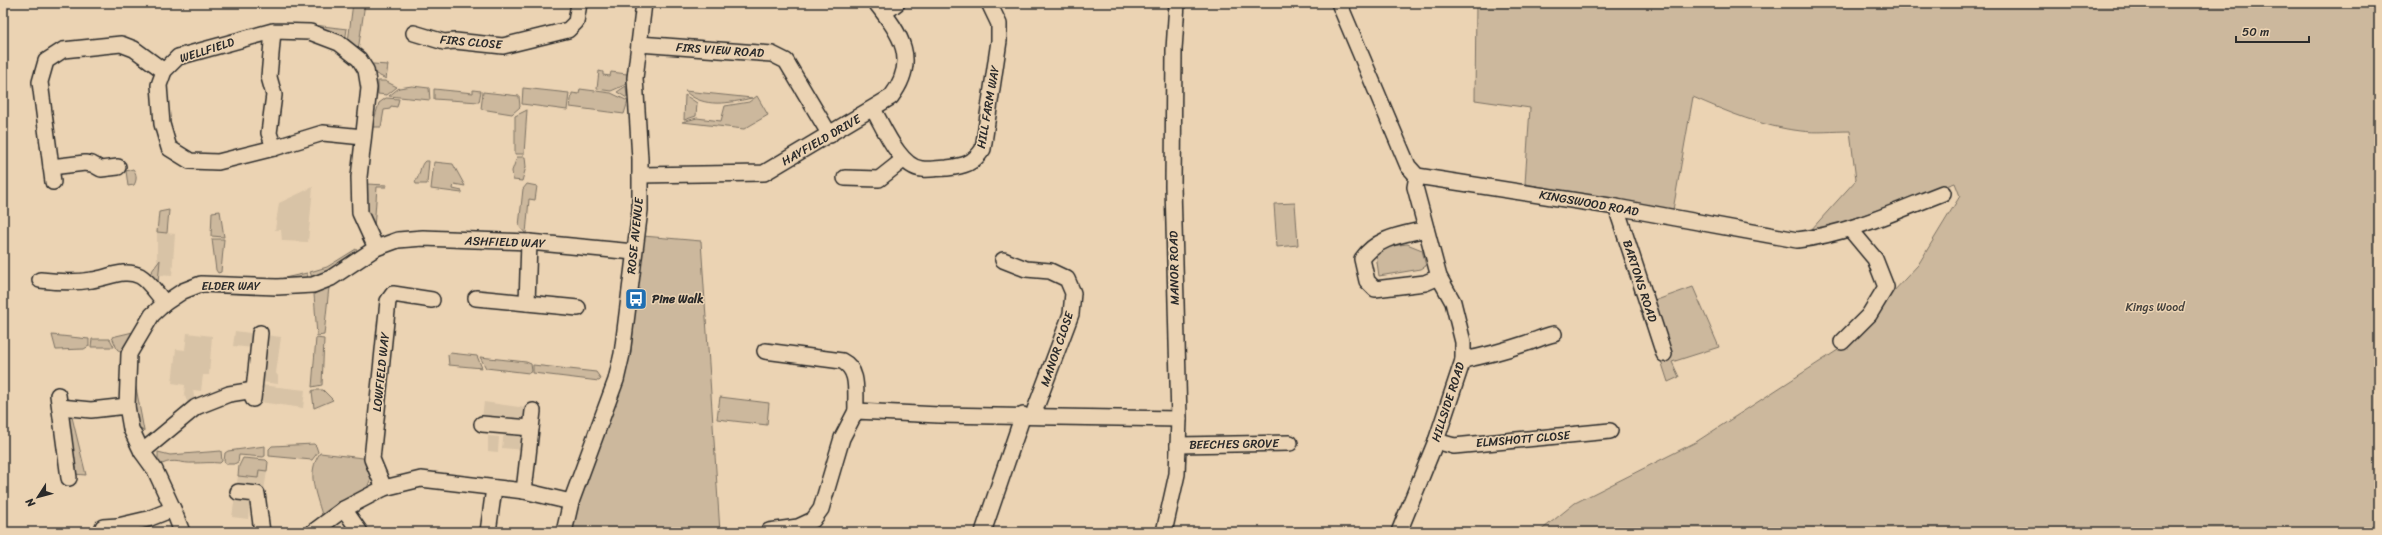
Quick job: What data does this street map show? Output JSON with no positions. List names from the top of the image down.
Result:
{
  "streets": {
    "street": [
      "FIRS CLOSE",
      "WELLFIELD",
      "FIRS VIEW ROAD",
      "HILL FARM WAY",
      "HAYFIELD DRIVE",
      "KINGSWOOD ROAD",
      "ROSE AVENUE",
      "ASHFIELD WAY",
      "MANOR ROAD",
      "BARTONS ROAD",
      "ELDER WAY",
      "MANOR CLOSE",
      "LOWFIELD WAY",
      "HILLSIDE ROAD",
      "ELMSHOTT CLOSE",
      "BEECHES GROVE"
    ]
  },
  "crossings": [
    ["WELLFIELD", "ASHFIELD WAY"],
    ["WELLFIELD", "ELDER WAY"],
    ["FIRS VIEW ROAD", "HAYFIELD DRIVE"],
    ["FIRS VIEW ROAD", "ROSE AVENUE"],
    ["HAYFIELD DRIVE", "ROSE AVENUE"],
    ["KINGSWOOD ROAD", "BARTONS ROAD"],
    ["KINGSWOOD ROAD", "HILLSIDE ROAD"],
    ["ROSE AVENUE", "ASHFIELD WAY"],
    ["ASHFIELD WAY", "ELDER WAY"],
    ["MANOR ROAD", "BEECHES GROVE"],
    ["HILLSIDE ROAD", "ELMSHOTT CLOSE"]
  ],
  "parks": ["Kings Wood"],
  "places": {
    "bus stop": ["Pine Walk"]
  },
  "scale_bar": "50 m",
  "north": "bottom left"
}
